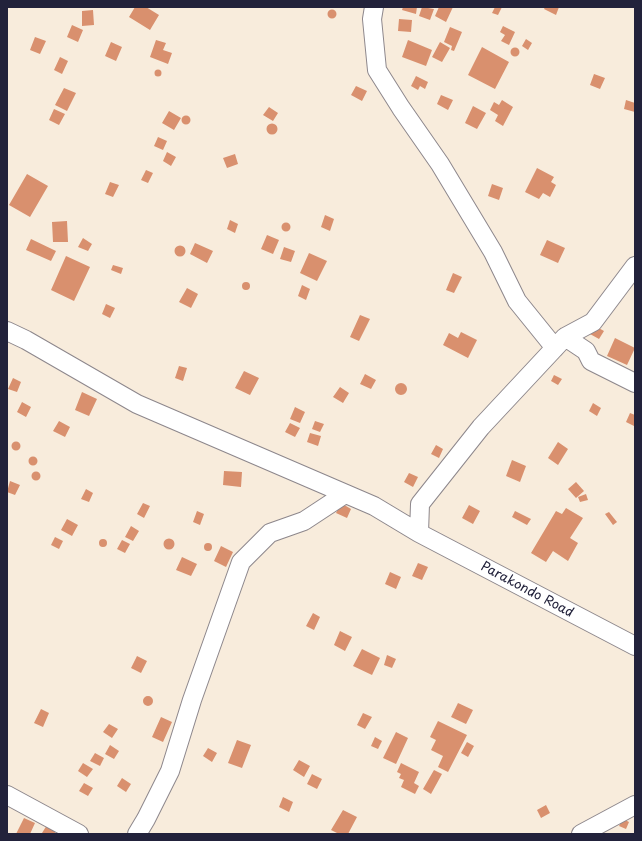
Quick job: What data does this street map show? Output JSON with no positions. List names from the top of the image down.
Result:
{
  "streets": {
    "street": ["Parakondo Road"]
  }
}
